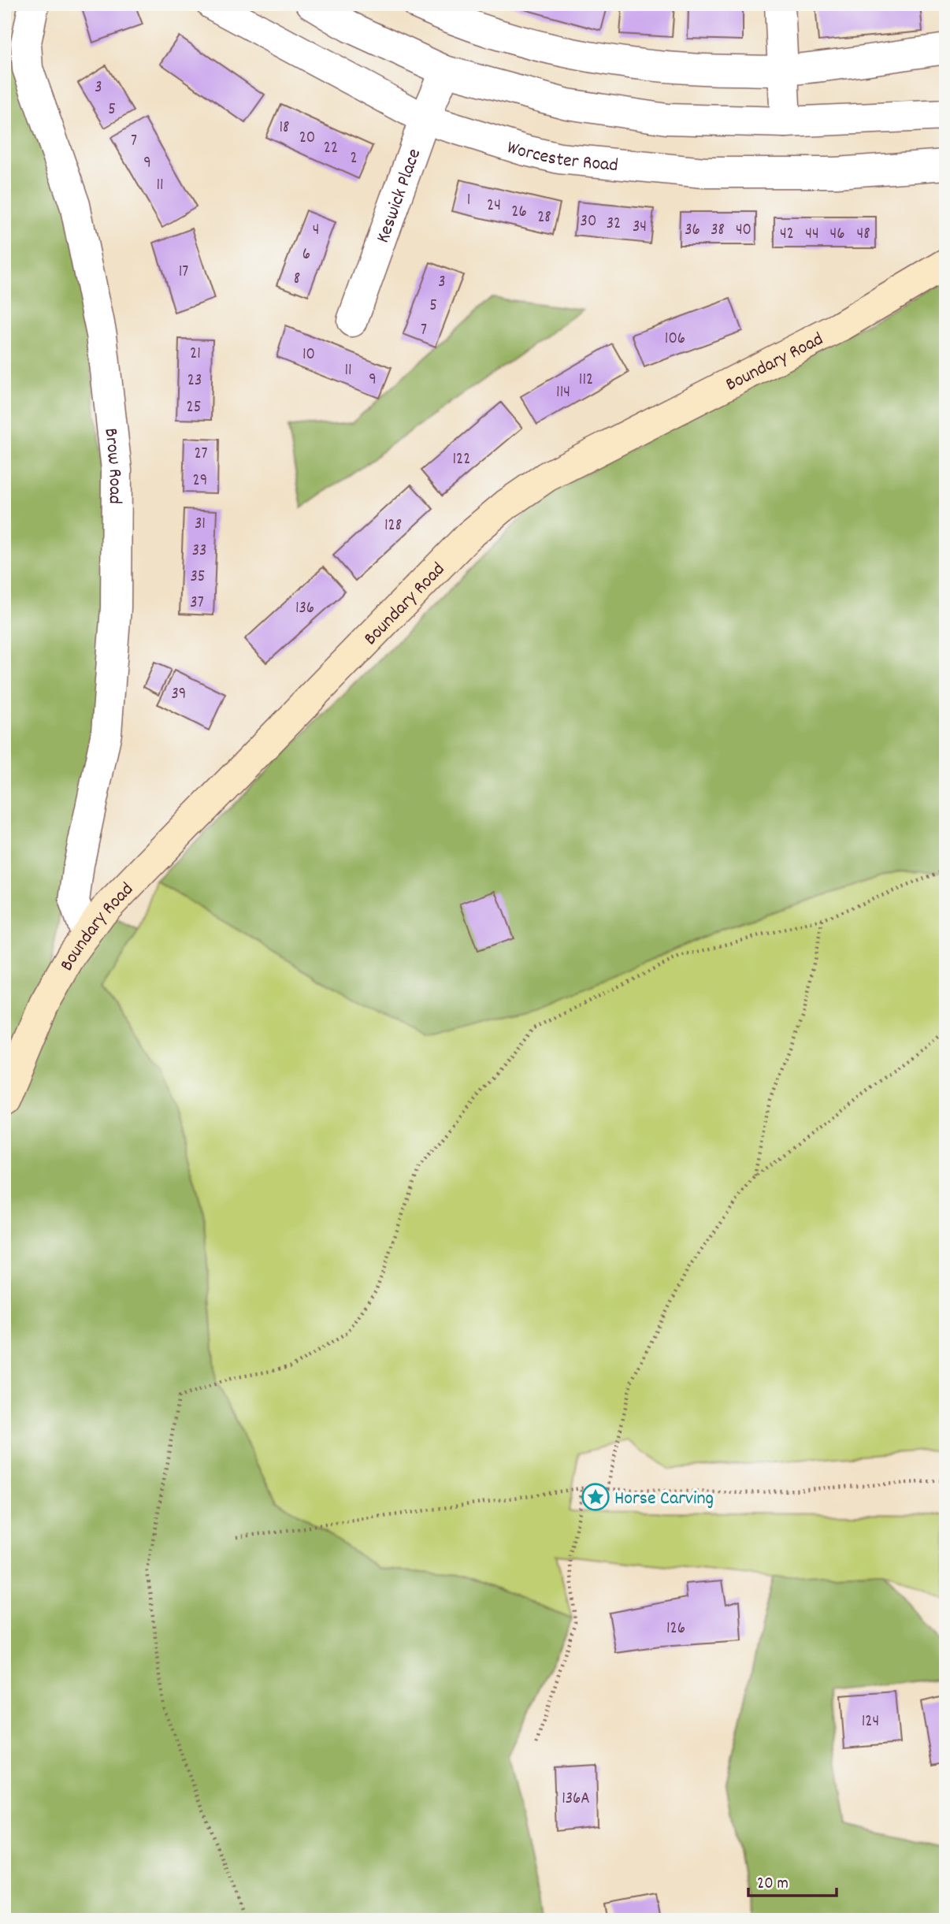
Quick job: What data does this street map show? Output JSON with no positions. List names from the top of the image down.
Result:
{
  "streets": {
    "main road": ["Boundary Road"],
    "street": ["Worcester Road", "Keswick Place", "Brow Road"]
  },
  "crossings": [
    ["Worcester Road", "Keswick Place"],
    ["Boundary Road", "Brow Road"]
  ],
  "places": {
    "place": ["Horse Carving"]
  },
  "house_numbers": [
    "3",
    "5",
    "18",
    "20",
    "7",
    "22",
    "2",
    "9",
    "11",
    "1",
    "24",
    "26",
    "28",
    "30",
    "32",
    "34",
    "4",
    "36",
    "38",
    "40",
    "42",
    "44",
    "46",
    "48",
    "6",
    "17",
    "8",
    "3",
    "5",
    "7",
    "106",
    "21",
    "10",
    "11",
    "9",
    "112",
    "23",
    "114",
    "25",
    "27",
    "122",
    "29",
    "31",
    "128",
    "33",
    "35",
    "37",
    "136",
    "39",
    "126",
    "124",
    "136A"
  ],
  "scale_bar": "20 m"
}
